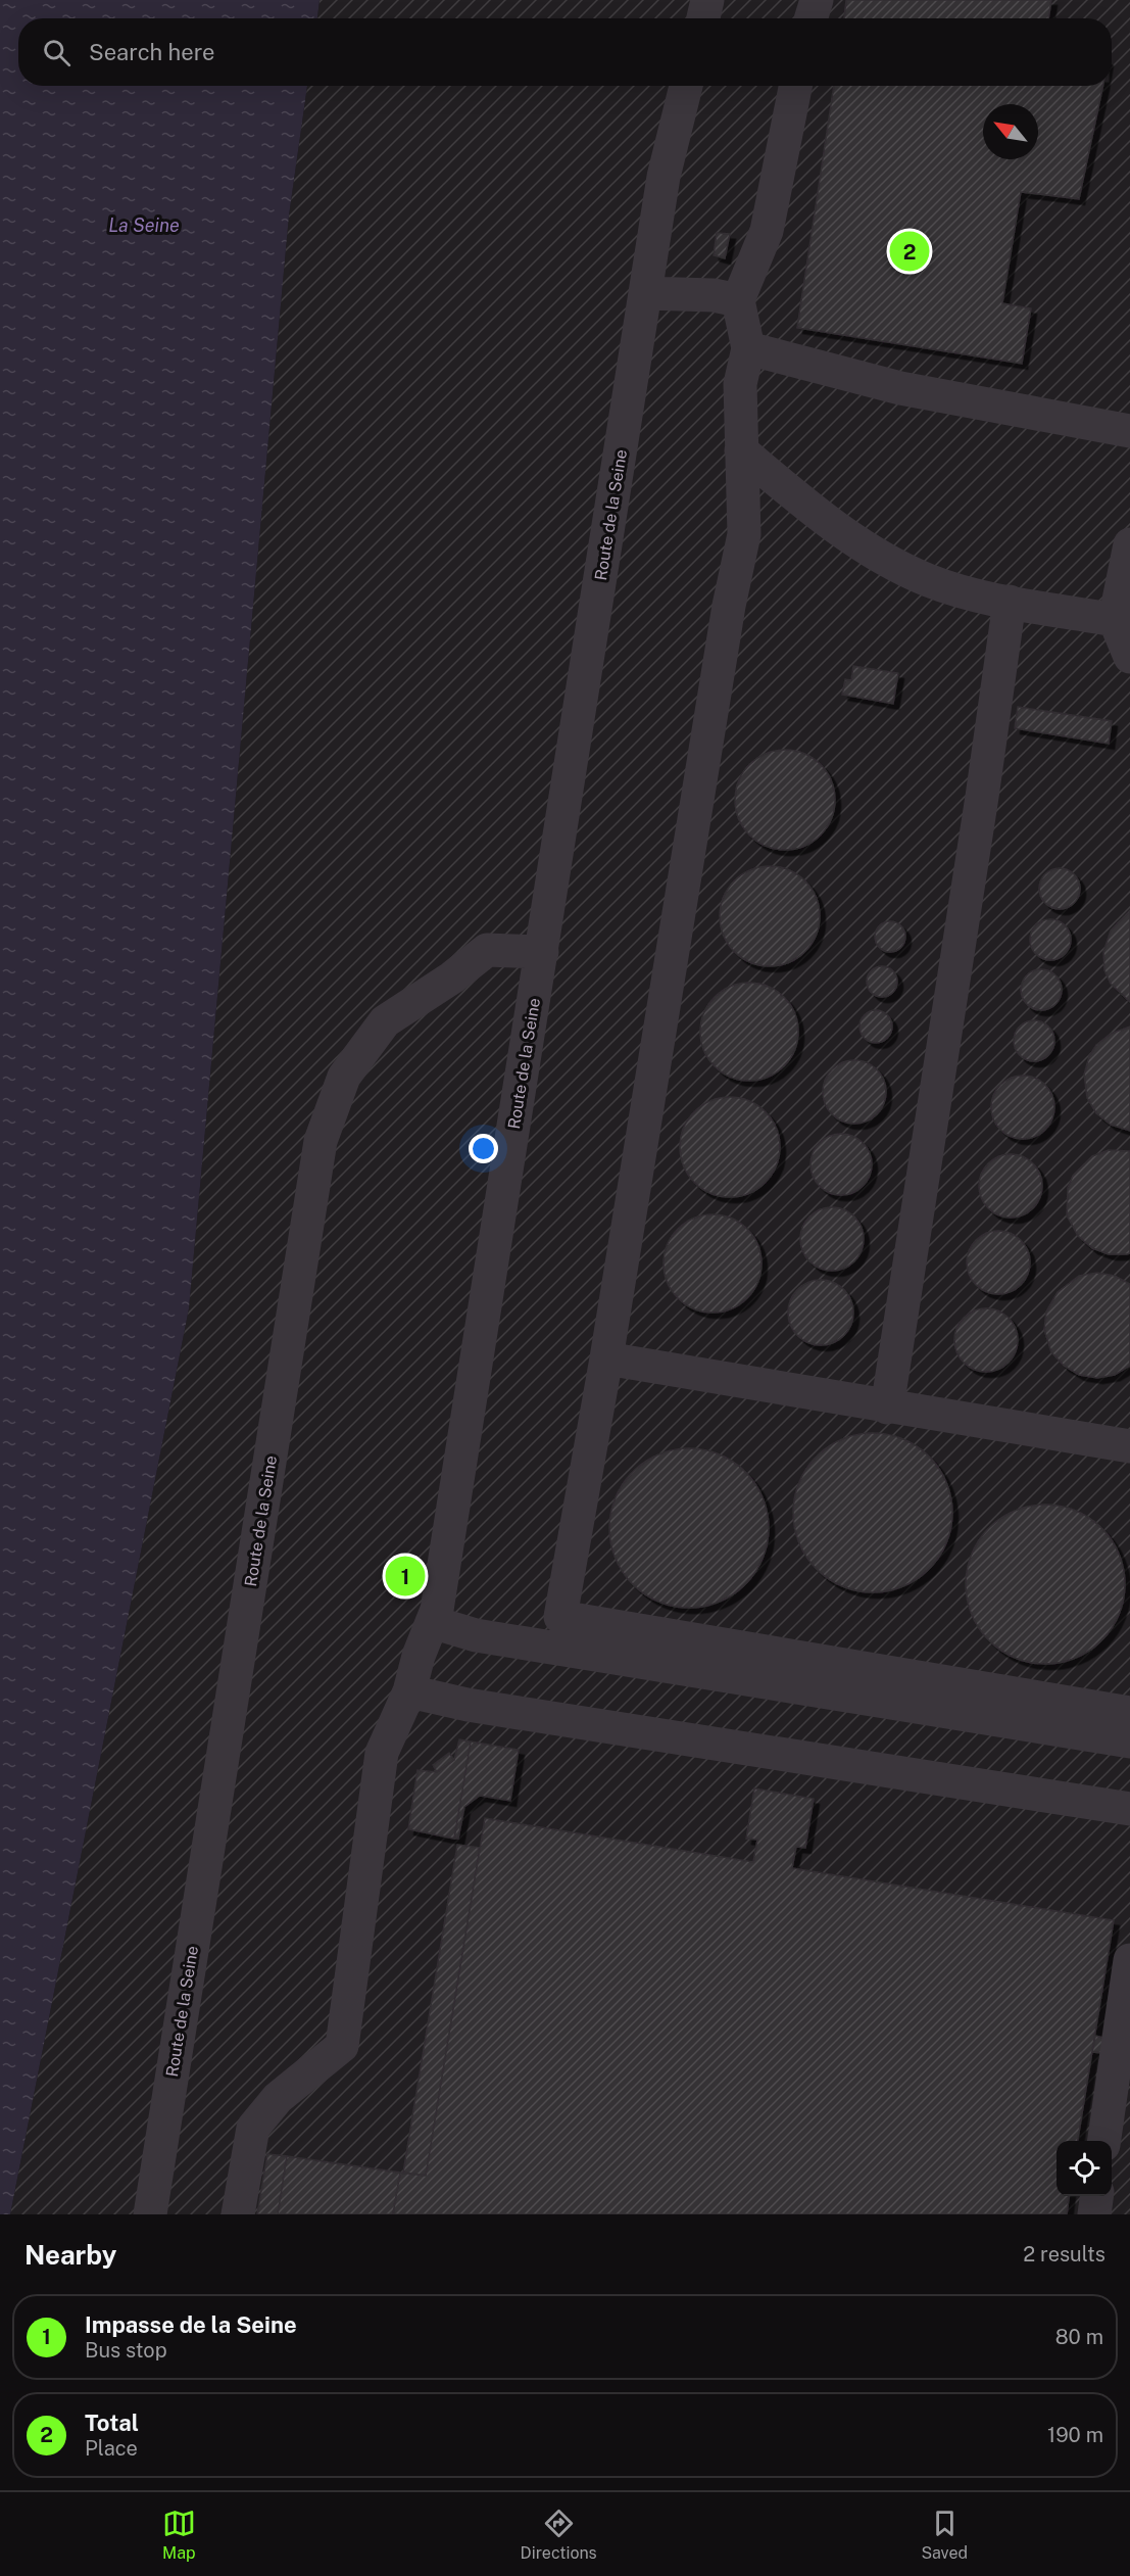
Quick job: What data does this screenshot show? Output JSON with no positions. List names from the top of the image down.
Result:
{
  "streets": {
    "lane": ["Route de la Seine"]
  },
  "water": ["La Seine"],
  "north": "top left",
  "page": {
    "search": "Search here",
    "pins": ["2", "1"],
    "heading": ["Nearby", "2 results"],
    "list": [
      {
        "mark": "1",
        "name": "Impasse de la Seine",
        "note": "Bus stop",
        "value": "80 m"
      },
      {
        "mark": "2",
        "name": "Total",
        "note": "Place",
        "value": "190 m"
      }
    ],
    "nav": ["Map", "Directions", "Saved"]
  }
}
